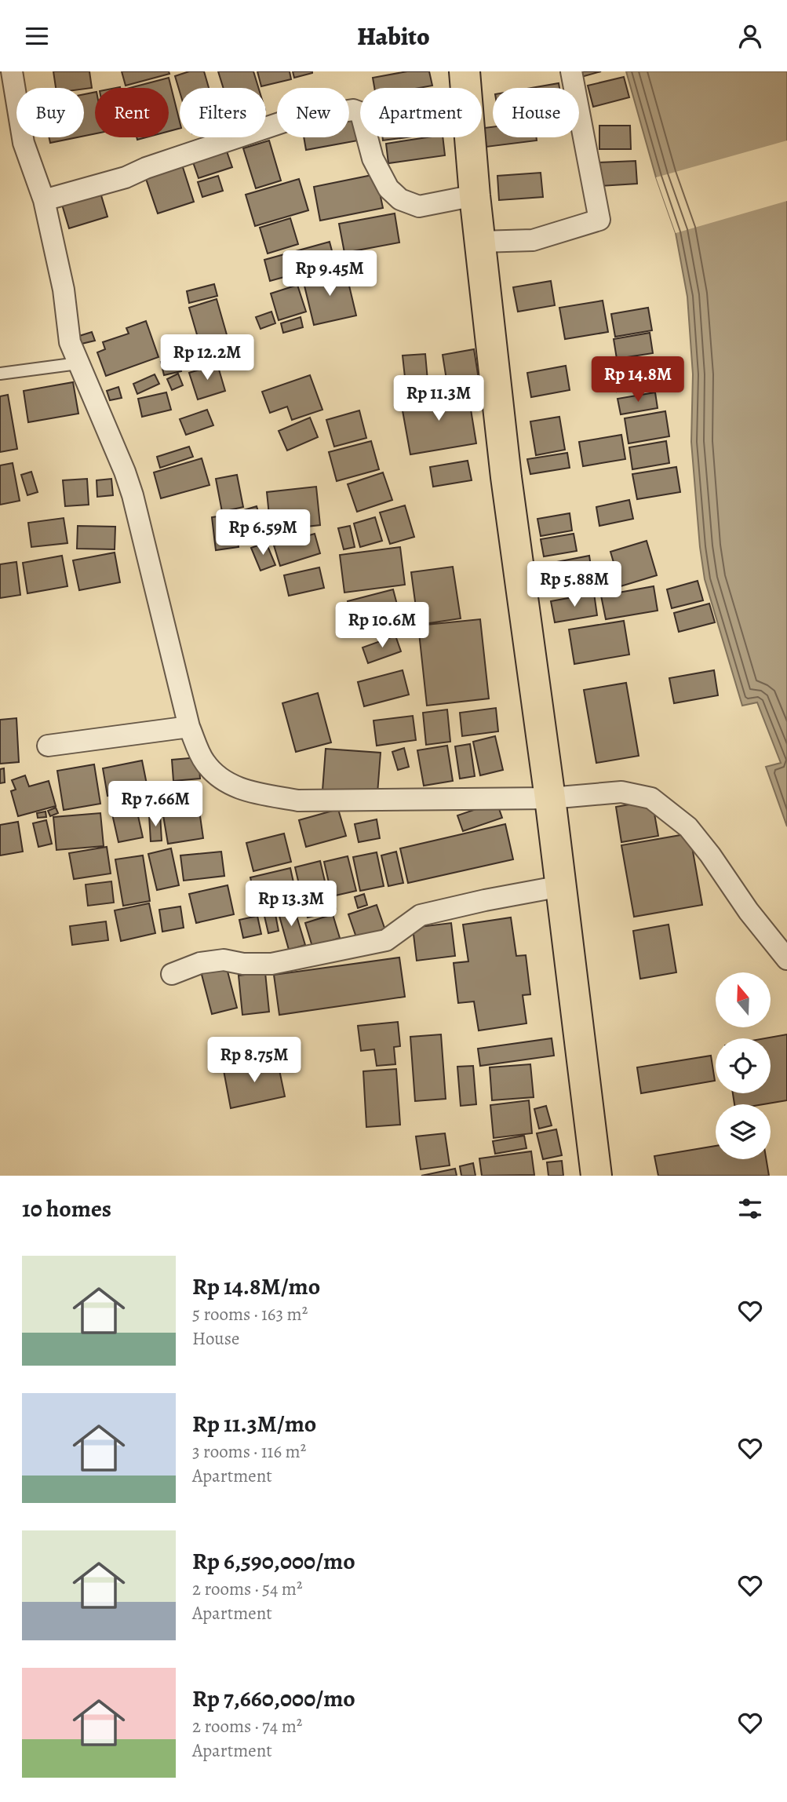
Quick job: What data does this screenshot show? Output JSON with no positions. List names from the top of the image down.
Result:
{
  "north": "top",
  "page": {
    "header": "Habito",
    "chip": [
      "Buy",
      "Rent",
      "Filters",
      "New",
      "Apartment",
      "House"
    ],
    "price": [
      "Rp 9.45M",
      "Rp 12.2M",
      "Rp 14.8M",
      "Rp 11.3M",
      "Rp 6.59M",
      "Rp 5.88M",
      "Rp 10.6M",
      "Rp 7.66M",
      "Rp 13.3M",
      "Rp 8.75M"
    ],
    "heading": "10 homes",
    "list": [
      {
        "name": "Rp 14.8M/mo",
        "note": "5 rooms · 163 m² · House"
      },
      {
        "name": "Rp 11.3M/mo",
        "note": "3 rooms · 116 m² · Apartment"
      },
      {
        "name": "Rp 6,590,000/mo",
        "note": "2 rooms · 54 m² · Apartment"
      },
      {
        "name": "Rp 7,660,000/mo",
        "note": "2 rooms · 74 m² · Apartment"
      }
    ]
  }
}
